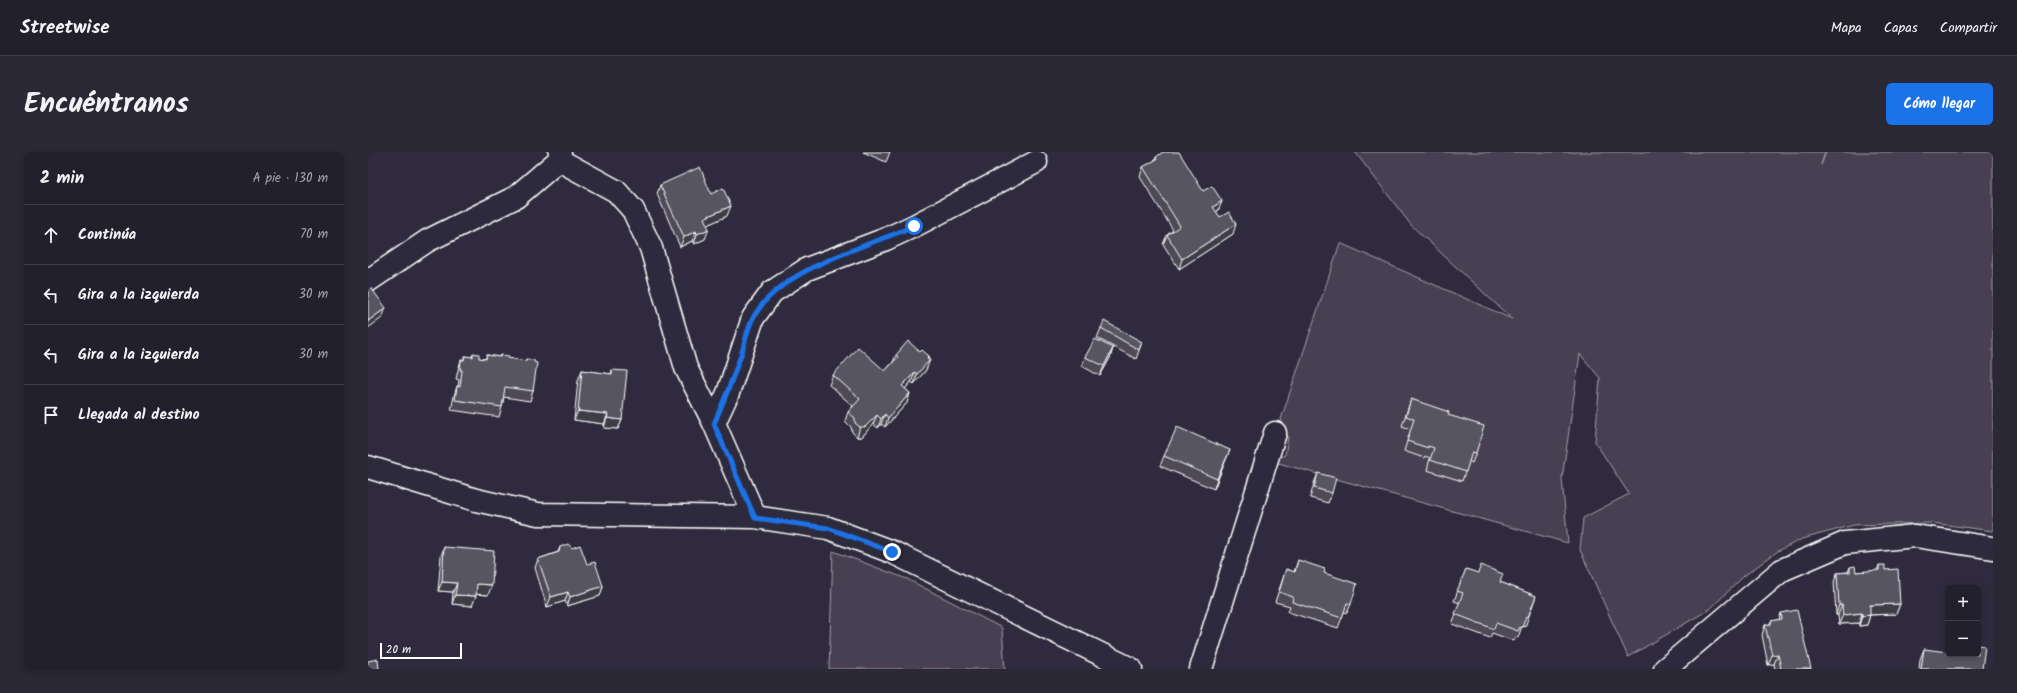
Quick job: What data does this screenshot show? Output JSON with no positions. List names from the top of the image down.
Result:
{
  "scale_bar": "20 m",
  "page": {
    "header": "Streetwise",
    "nav": ["Mapa", "Capas", "Compartir"],
    "title": "Encuéntranos",
    "buttons": "Cómo llegar",
    "heading": ["2 min", "A pie · 130 m"],
    "list": [
      ["Continúa", "70 m"],
      ["Gira a la izquierda", "30 m"],
      ["Gira a la izquierda", "30 m"],
      "Llegada al destino"
    ],
    "map_buttons": ["+", "−"],
    "scale": "20 m"
  }
}
